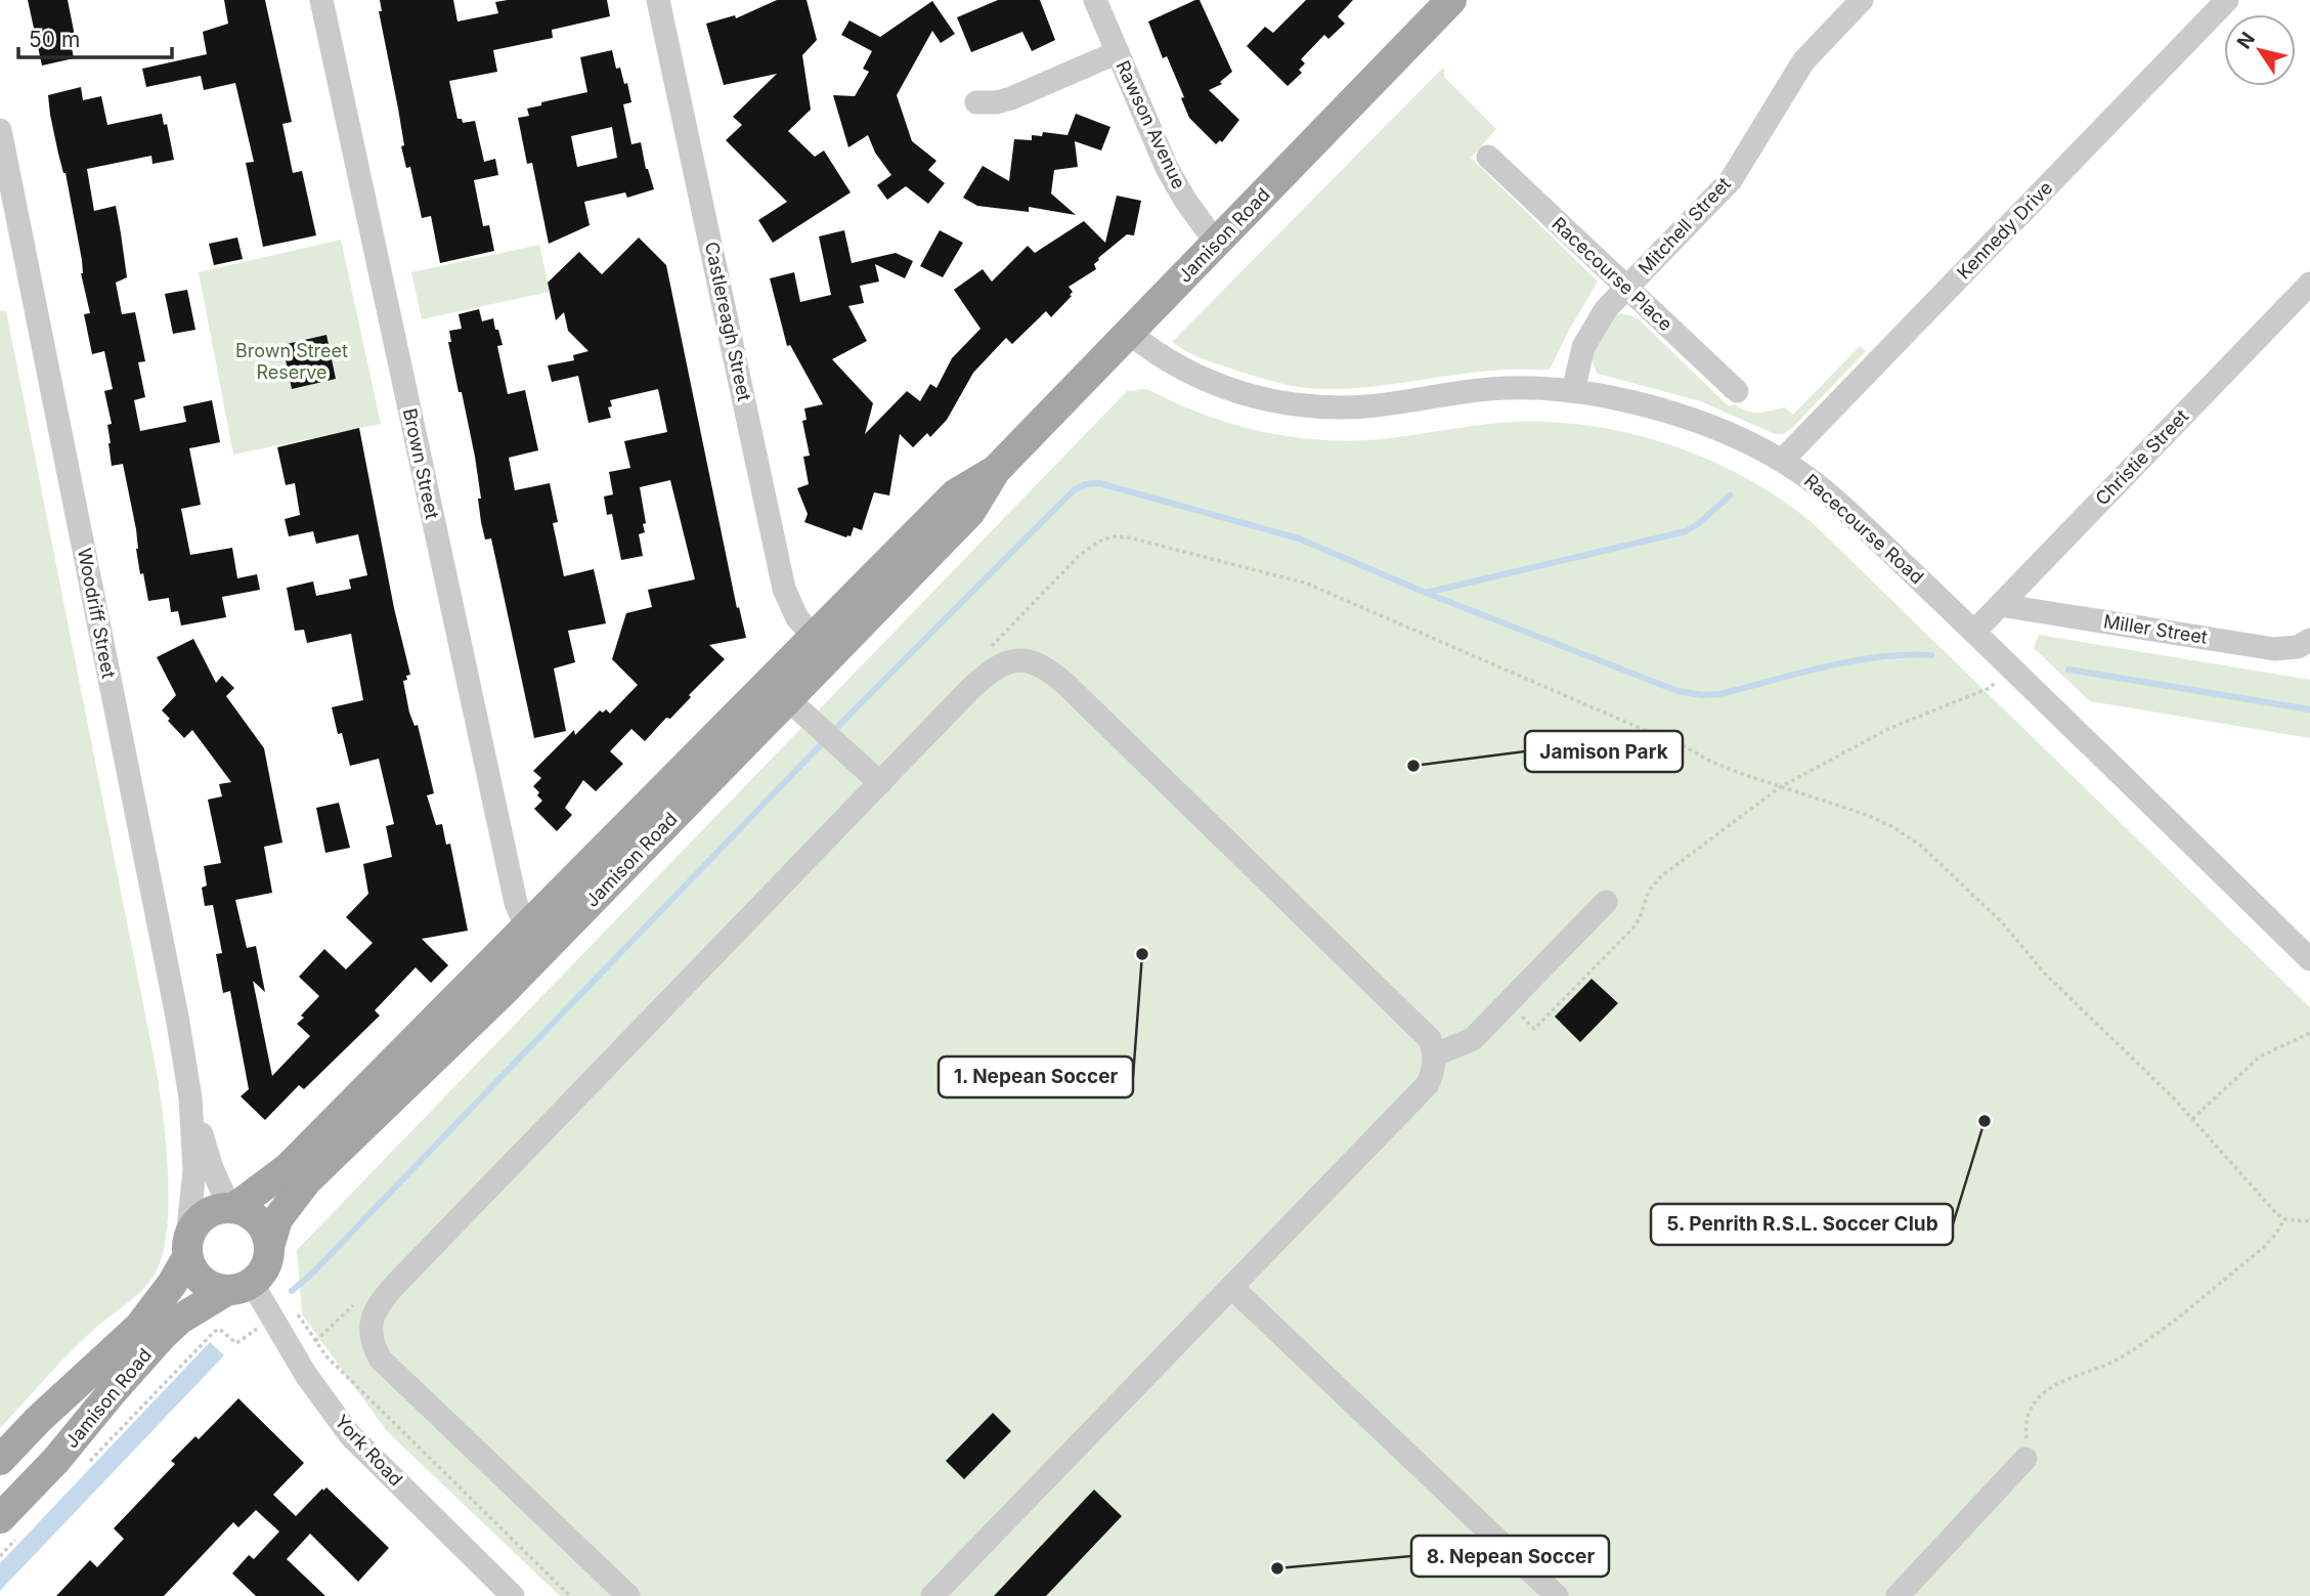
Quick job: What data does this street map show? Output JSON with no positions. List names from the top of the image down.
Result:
{
  "streets": {
    "main road": ["Jamison Road"],
    "street": [
      "Rawson Avenue",
      "Mitchell Street",
      "Kennedy Drive",
      "Racecourse Place",
      "Castlereagh Street",
      "Christie Street",
      "Brown Street",
      "Racecourse Road",
      "Woodriff Street",
      "Miller Street",
      "York Road"
    ]
  },
  "crossings": [
    ["Rawson Avenue", "Jamison Road"],
    ["Mitchell Street", "Racecourse Place"],
    ["Mitchell Street", "Racecourse Road"],
    ["Kennedy Drive", "Racecourse Road"],
    ["Jamison Road", "Castlereagh Street"],
    ["Jamison Road", "Brown Street"],
    ["Jamison Road", "Racecourse Road"],
    ["Jamison Road", "Woodriff Street"],
    ["Jamison Road", "York Road"],
    ["Christie Street", "Racecourse Road"],
    ["Christie Street", "Miller Street"],
    ["Woodriff Street", "York Road"]
  ],
  "parks": ["Brown Street Reserve"],
  "places": [
    "Jamison Park",
    "1. Nepean Soccer",
    "5. Penrith R.S.L. Soccer Club",
    "8. Nepean Soccer"
  ],
  "scale_bar": "50 m",
  "north": "top left"
}
